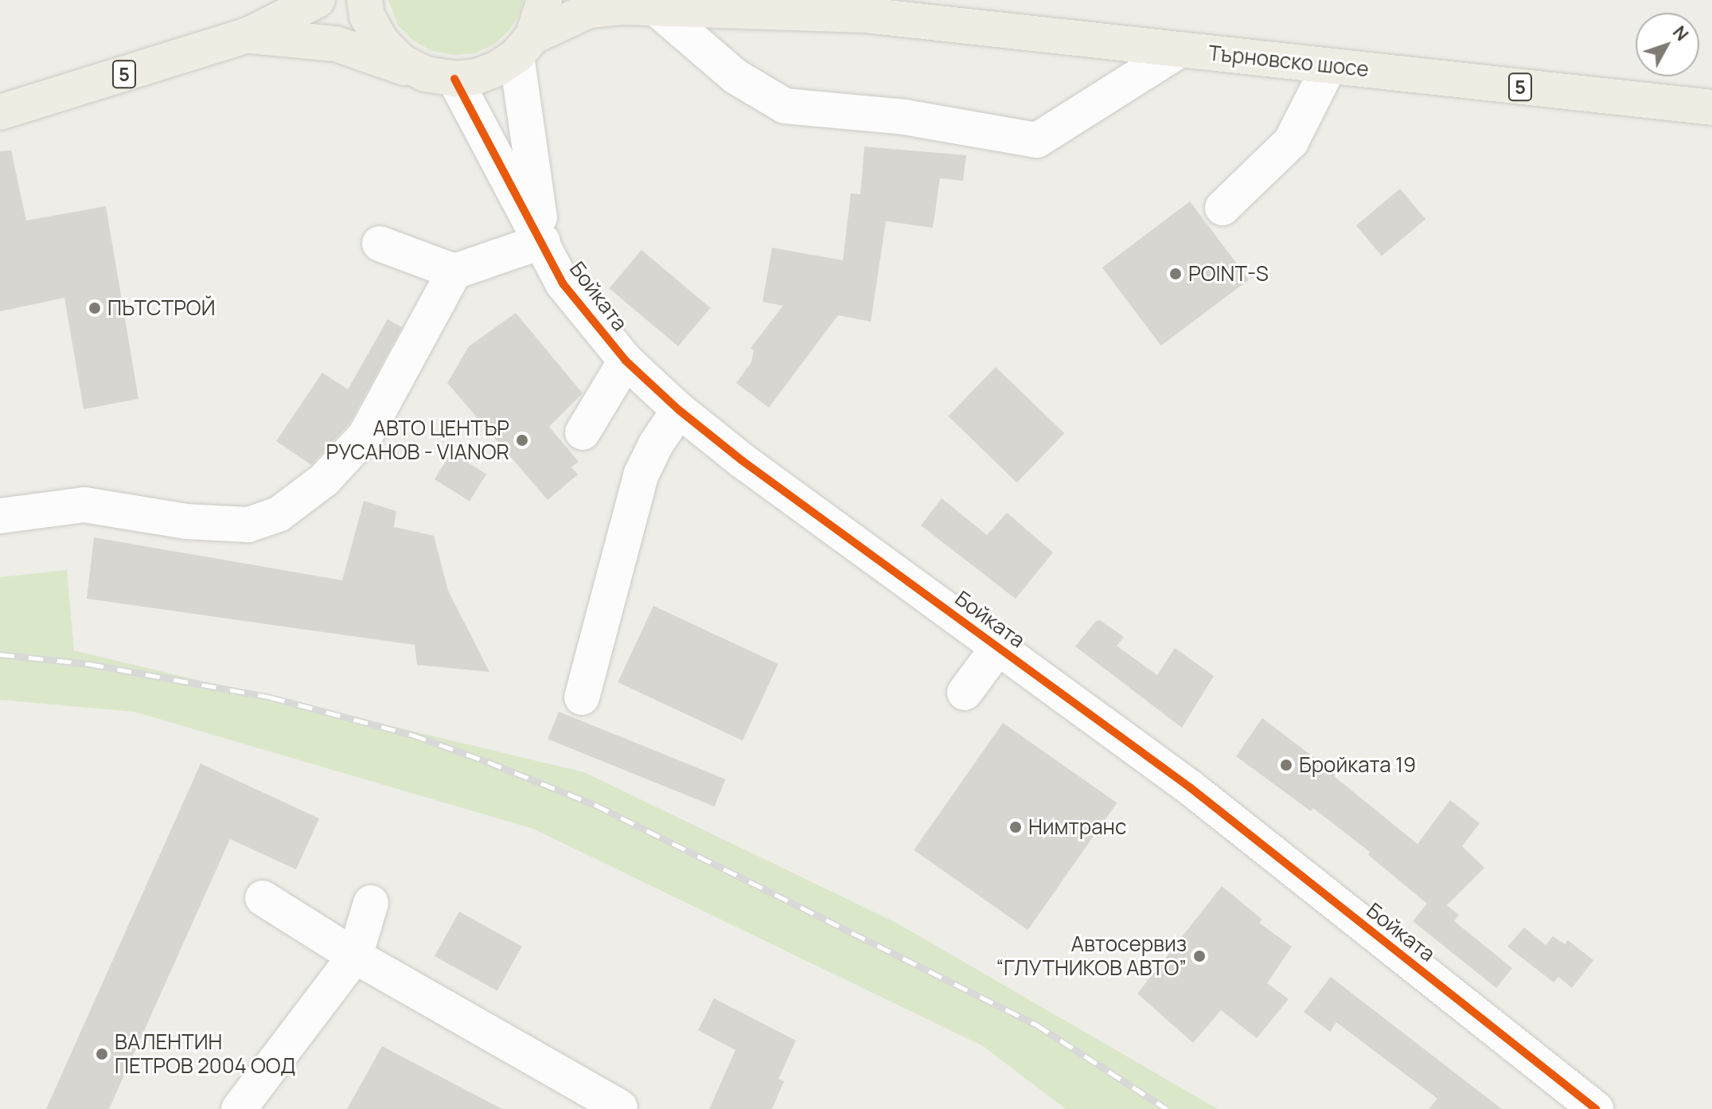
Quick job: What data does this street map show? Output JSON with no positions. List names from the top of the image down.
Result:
{
  "streets": {
    "main road": ["Търновско шосе", "5"],
    "street": ["Бойката"]
  },
  "crossings": [
    ["Търновско шосе", "5"],
    ["Търновско шосе", "Бойката"],
    ["5", "Бойката"]
  ],
  "places": [
    "POINT-S",
    "ПЪТСТРОЙ",
    "АВТО ЦЕНТЪР РУСАНОВ - VIANOR",
    "Бройката 19",
    "Нимтранс",
    "Автосервиз “ГЛУТНИКОВ АВТО”",
    "ВАЛЕНТИН ПЕТРОВ 2004 ООД"
  ],
  "north": "top right"
}
